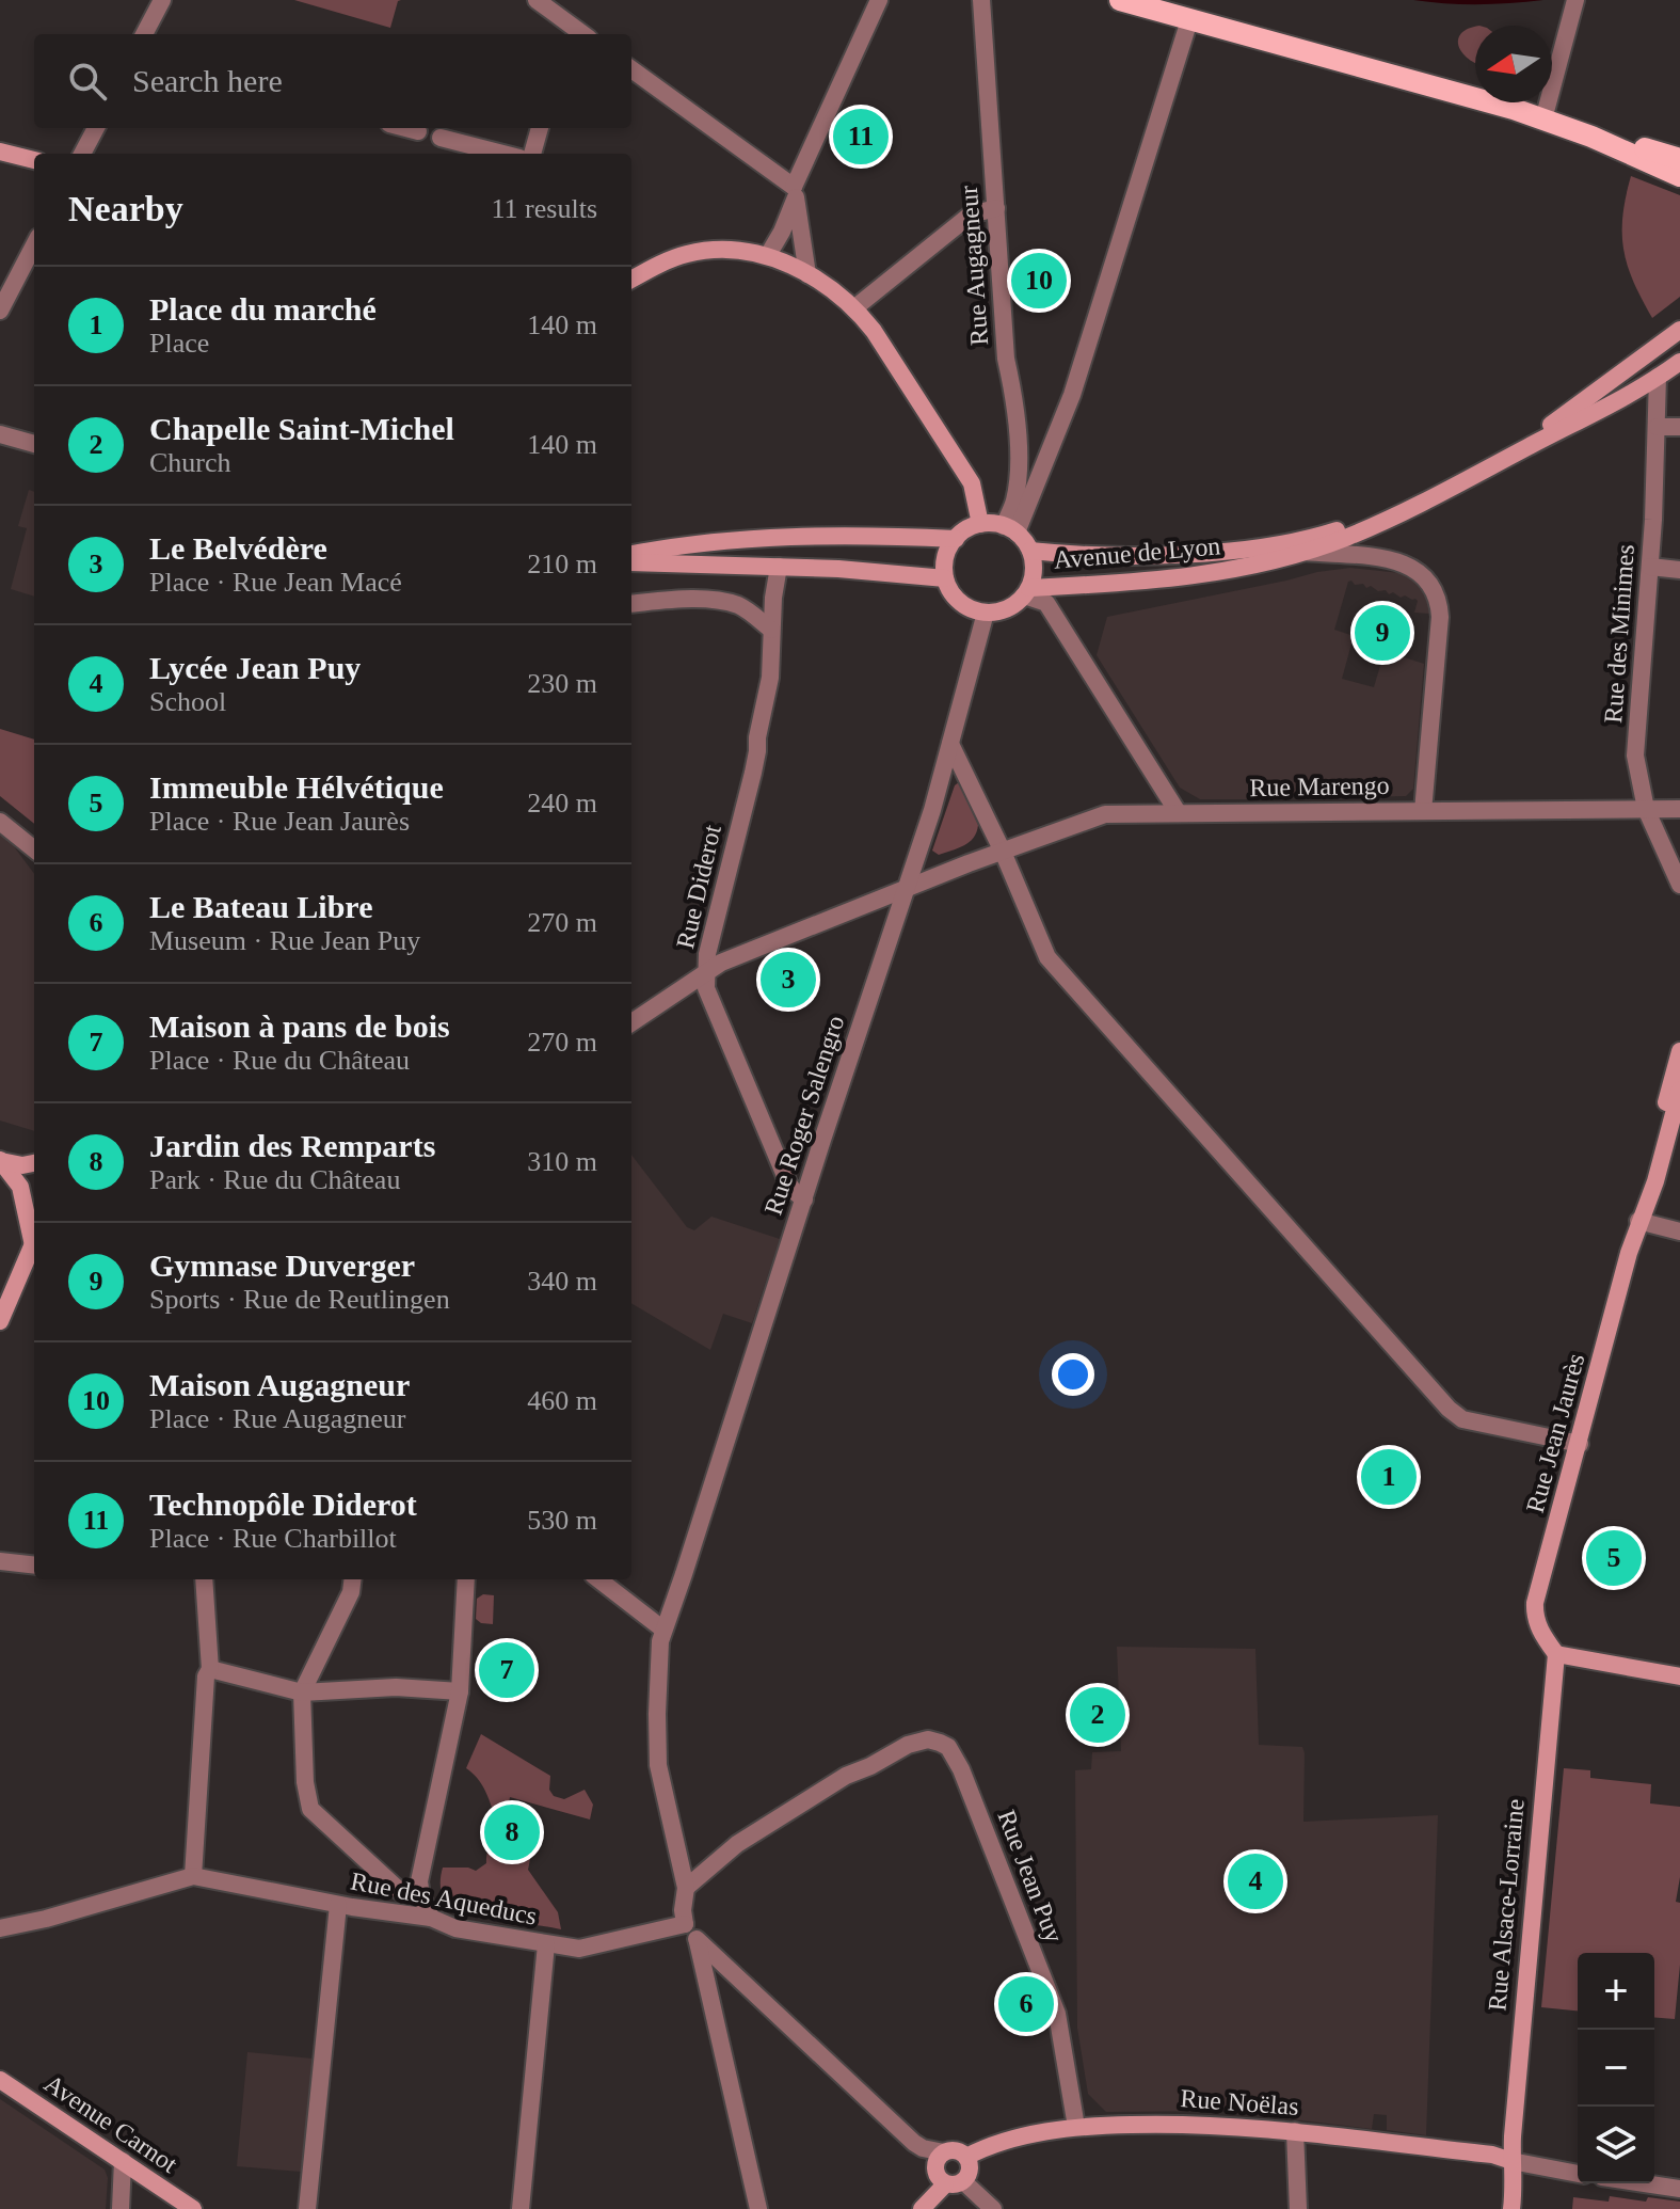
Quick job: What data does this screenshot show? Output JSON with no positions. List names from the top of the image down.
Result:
{
  "streets": {
    "street": [
      "Rue Augagneur",
      "Avenue de Lyon",
      "Rue des Minimes",
      "Rue Marengo",
      "Rue Diderot",
      "Rue Roger Salengro",
      "Rue Jean Jaurès",
      "Rue Jean Puy",
      "Rue des Aqueducs",
      "Rue Alsace-Lorraine",
      "Rue Noëlas",
      "Avenue Carnot"
    ]
  },
  "crossings": [
    ["Rue Augagneur", "Avenue de Lyon"],
    ["Rue Augagneur", "Rue Roger Salengro"],
    ["Avenue de Lyon", "Rue des Minimes"],
    ["Avenue de Lyon", "Rue Roger Salengro"],
    ["Rue des Minimes", "Rue Marengo"],
    ["Rue Marengo", "Rue Diderot"],
    ["Rue Marengo", "Rue Roger Salengro"],
    ["Rue Diderot", "Rue Roger Salengro"],
    ["Rue Roger Salengro", "Rue Jean Puy"],
    ["Rue Roger Salengro", "Rue des Aqueducs"],
    ["Rue Jean Jaurès", "Rue Alsace-Lorraine"],
    ["Rue Jean Puy", "Rue Noëlas"],
    ["Rue Alsace-Lorraine", "Rue Noëlas"]
  ],
  "north": "left",
  "page": {
    "search": "Search here",
    "pins": [
      "11",
      "10",
      "9",
      "3",
      "1",
      "5",
      "7",
      "2",
      "8",
      "4",
      "6"
    ],
    "heading": ["Nearby", "11 results"],
    "list": [
      {
        "mark": "1",
        "name": "Place du marché",
        "note": "Place",
        "value": "140 m"
      },
      {
        "mark": "2",
        "name": "Chapelle Saint-Michel",
        "note": "Church",
        "value": "140 m"
      },
      {
        "mark": "3",
        "name": "Le Belvédère",
        "note": "Place · Rue Jean Macé",
        "value": "210 m"
      },
      {
        "mark": "4",
        "name": "Lycée Jean Puy",
        "note": "School",
        "value": "230 m"
      },
      {
        "mark": "5",
        "name": "Immeuble Hélvétique",
        "note": "Place · Rue Jean Jaurès",
        "value": "240 m"
      },
      {
        "mark": "6",
        "name": "Le Bateau Libre",
        "note": "Museum · Rue Jean Puy",
        "value": "270 m"
      },
      {
        "mark": "7",
        "name": "Maison à pans de bois",
        "note": "Place · Rue du Château",
        "value": "270 m"
      },
      {
        "mark": "8",
        "name": "Jardin des Remparts",
        "note": "Park · Rue du Château",
        "value": "310 m"
      },
      {
        "mark": "9",
        "name": "Gymnase Duverger",
        "note": "Sports · Rue de Reutlingen",
        "value": "340 m"
      },
      {
        "mark": "10",
        "name": "Maison Augagneur",
        "note": "Place · Rue Augagneur",
        "value": "460 m"
      },
      {
        "mark": "11",
        "name": "Technopôle Diderot",
        "note": "Place · Rue Charbillot",
        "value": "530 m"
      }
    ],
    "map_buttons": ["+", "−"]
  }
}
